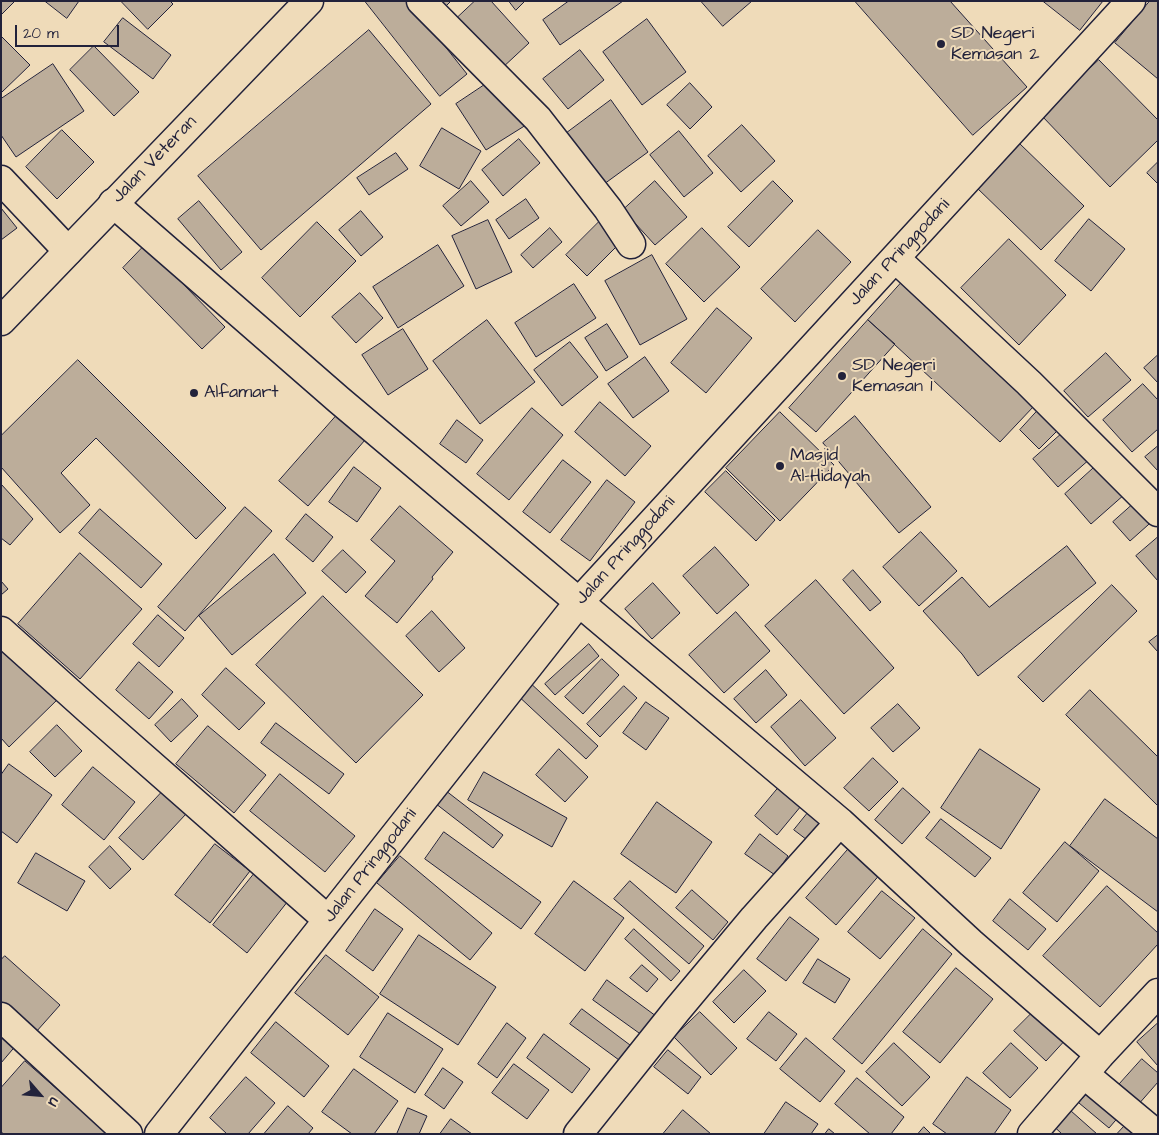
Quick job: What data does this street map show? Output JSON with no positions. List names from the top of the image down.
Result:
{
  "streets": {
    "street": ["Jalan Veteran", "Jalan Pringgodani"]
  },
  "places": [
    "SD Negeri Kemasan 2",
    "SD Negeri Kemasan 1",
    "Alfamart",
    "Masjid Al-Hidayah"
  ],
  "scale_bar": "20 m",
  "north": "bottom right"
}
